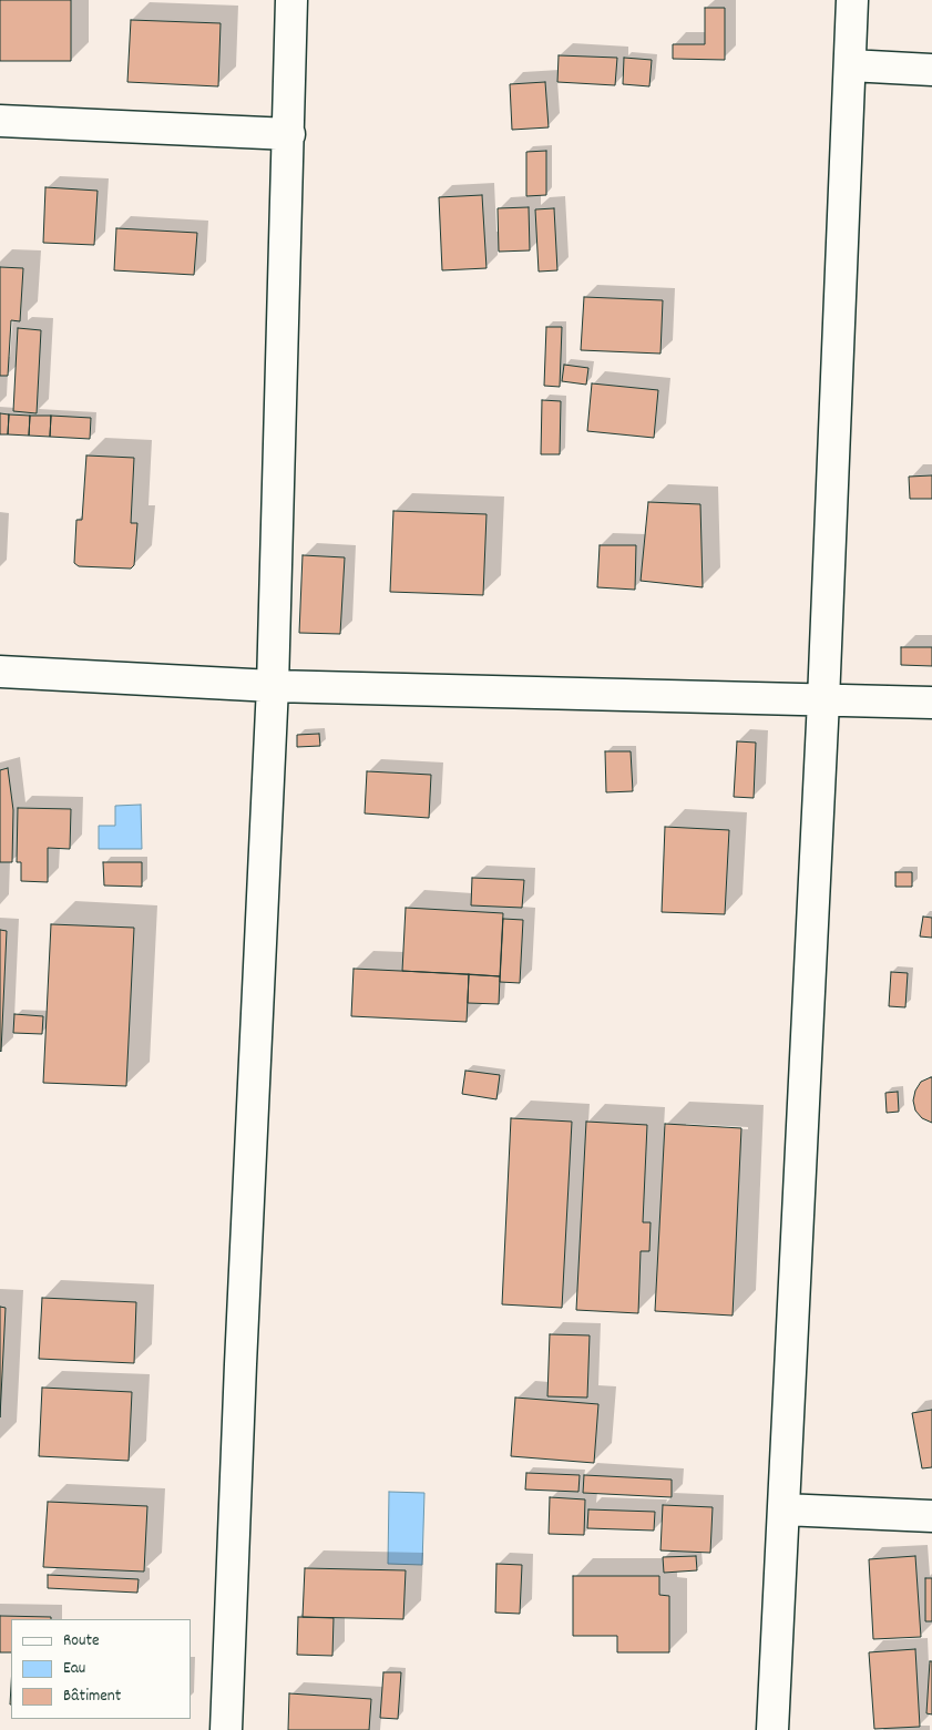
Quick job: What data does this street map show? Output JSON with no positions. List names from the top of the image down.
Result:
{
  "legend": ["Route", "Eau", "Bâtiment"]
}
